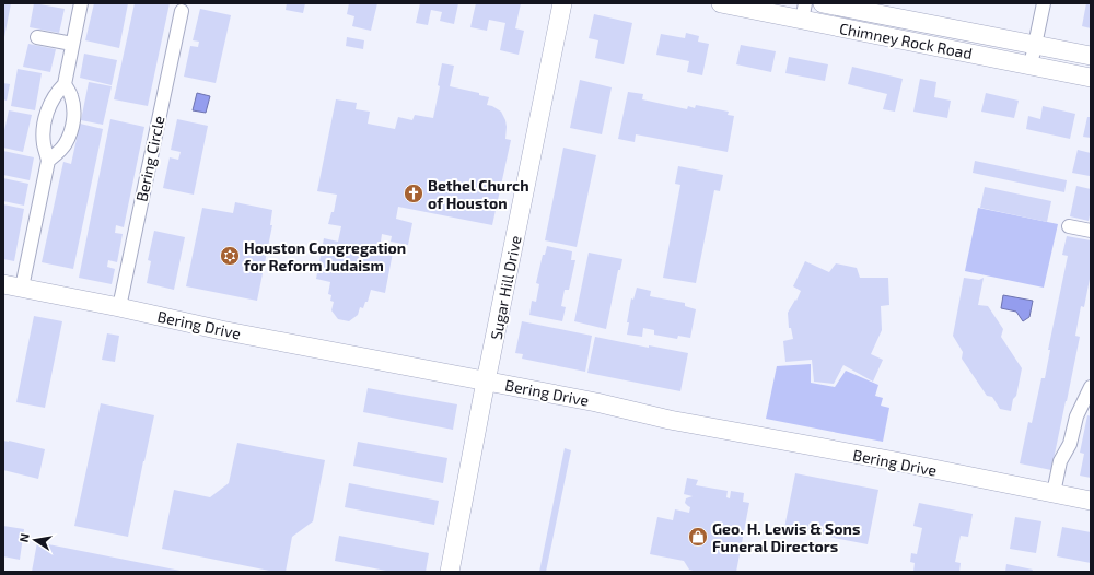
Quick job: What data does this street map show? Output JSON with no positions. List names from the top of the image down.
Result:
{
  "streets": {
    "street": [
      "Chimney Rock Road",
      "Bering Circle",
      "Sugar Hill Drive",
      "Bering Drive"
    ]
  },
  "crossings": [
    ["Bering Circle", "Bering Drive"],
    ["Sugar Hill Drive", "Bering Drive"]
  ],
  "places": {
    "church": ["Bethel Church of Houston"],
    "synagogue": ["Houston Congregation for Reform Judaism"],
    "shop": ["Geo. H. Lewis & Sons Funeral Directors"]
  },
  "north": "left"
}
